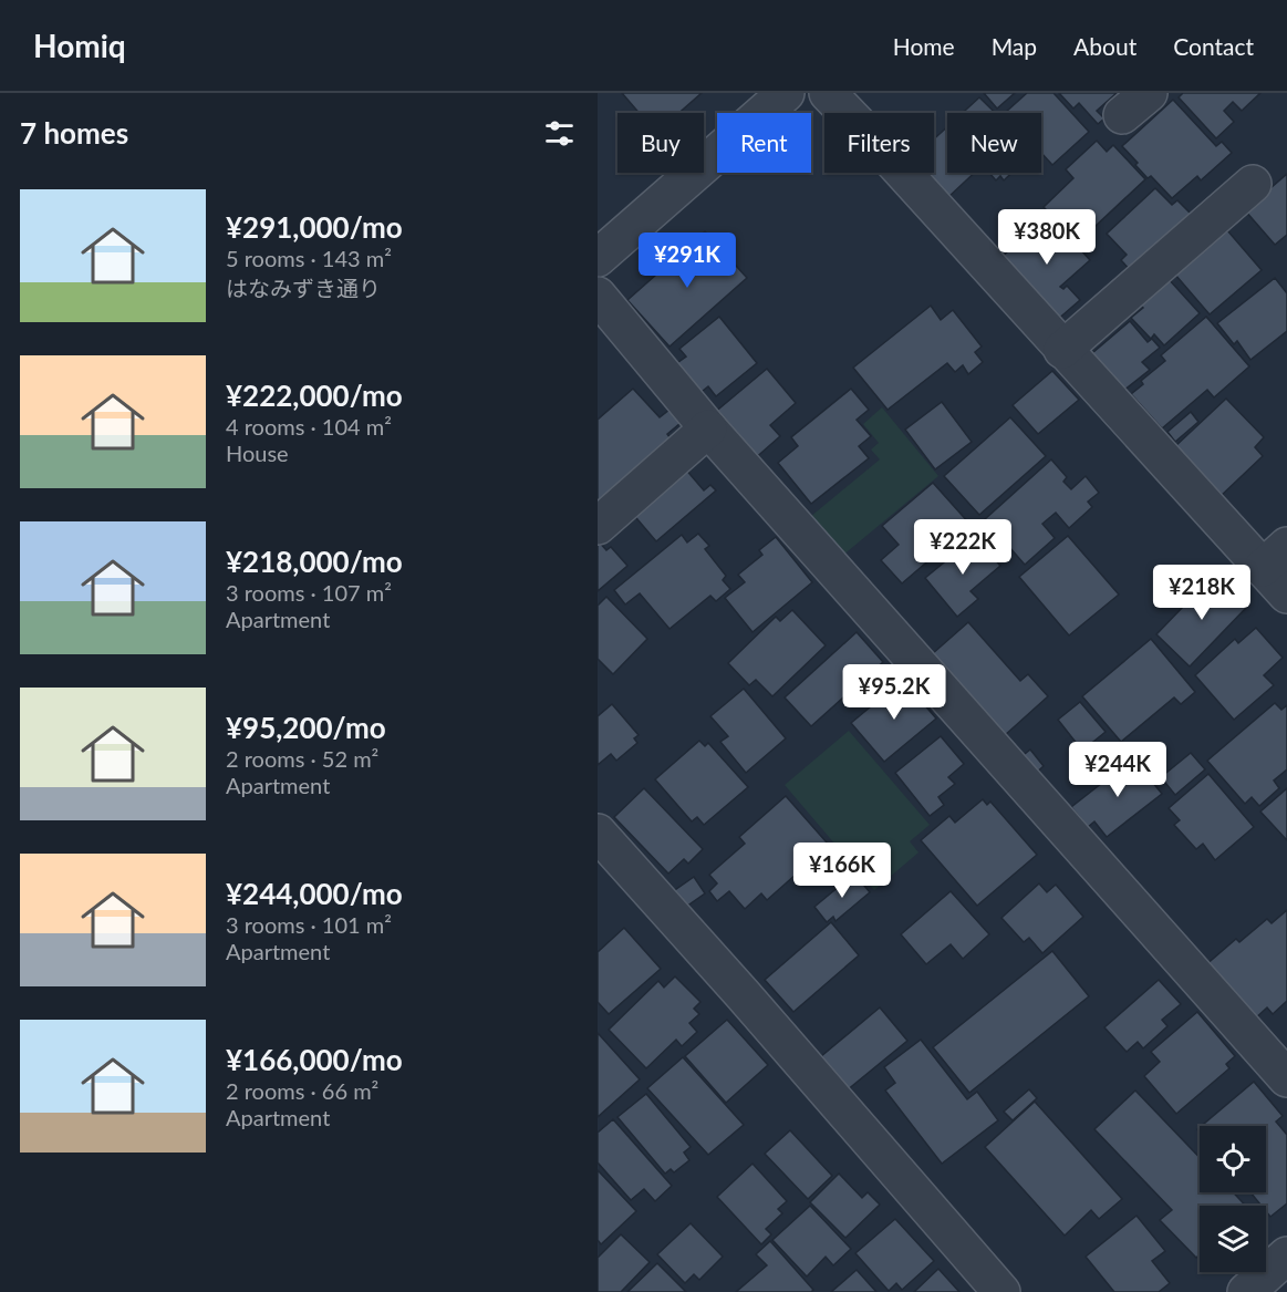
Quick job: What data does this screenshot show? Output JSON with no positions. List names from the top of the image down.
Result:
{
  "page": {
    "header": "Homiq",
    "nav": [
      "Home",
      "Map",
      "About",
      "Contact"
    ],
    "heading": "7 homes",
    "chip": [
      "Buy",
      "Rent",
      "Filters",
      "New"
    ],
    "list": [
      {
        "name": "¥291,000/mo",
        "note": "5 rooms · 143 m² · はなみずき通り"
      },
      {
        "name": "¥222,000/mo",
        "note": "4 rooms · 104 m² · House"
      },
      {
        "name": "¥218,000/mo",
        "note": "3 rooms · 107 m² · Apartment"
      },
      {
        "name": "¥95,200/mo",
        "note": "2 rooms · 52 m² · Apartment"
      },
      {
        "name": "¥244,000/mo",
        "note": "3 rooms · 101 m² · Apartment"
      },
      {
        "name": "¥166,000/mo",
        "note": "2 rooms · 66 m² · Apartment"
      }
    ],
    "price": [
      "¥380K",
      "¥291K",
      "¥222K",
      "¥218K",
      "¥95.2K",
      "¥244K",
      "¥166K"
    ]
  }
}
